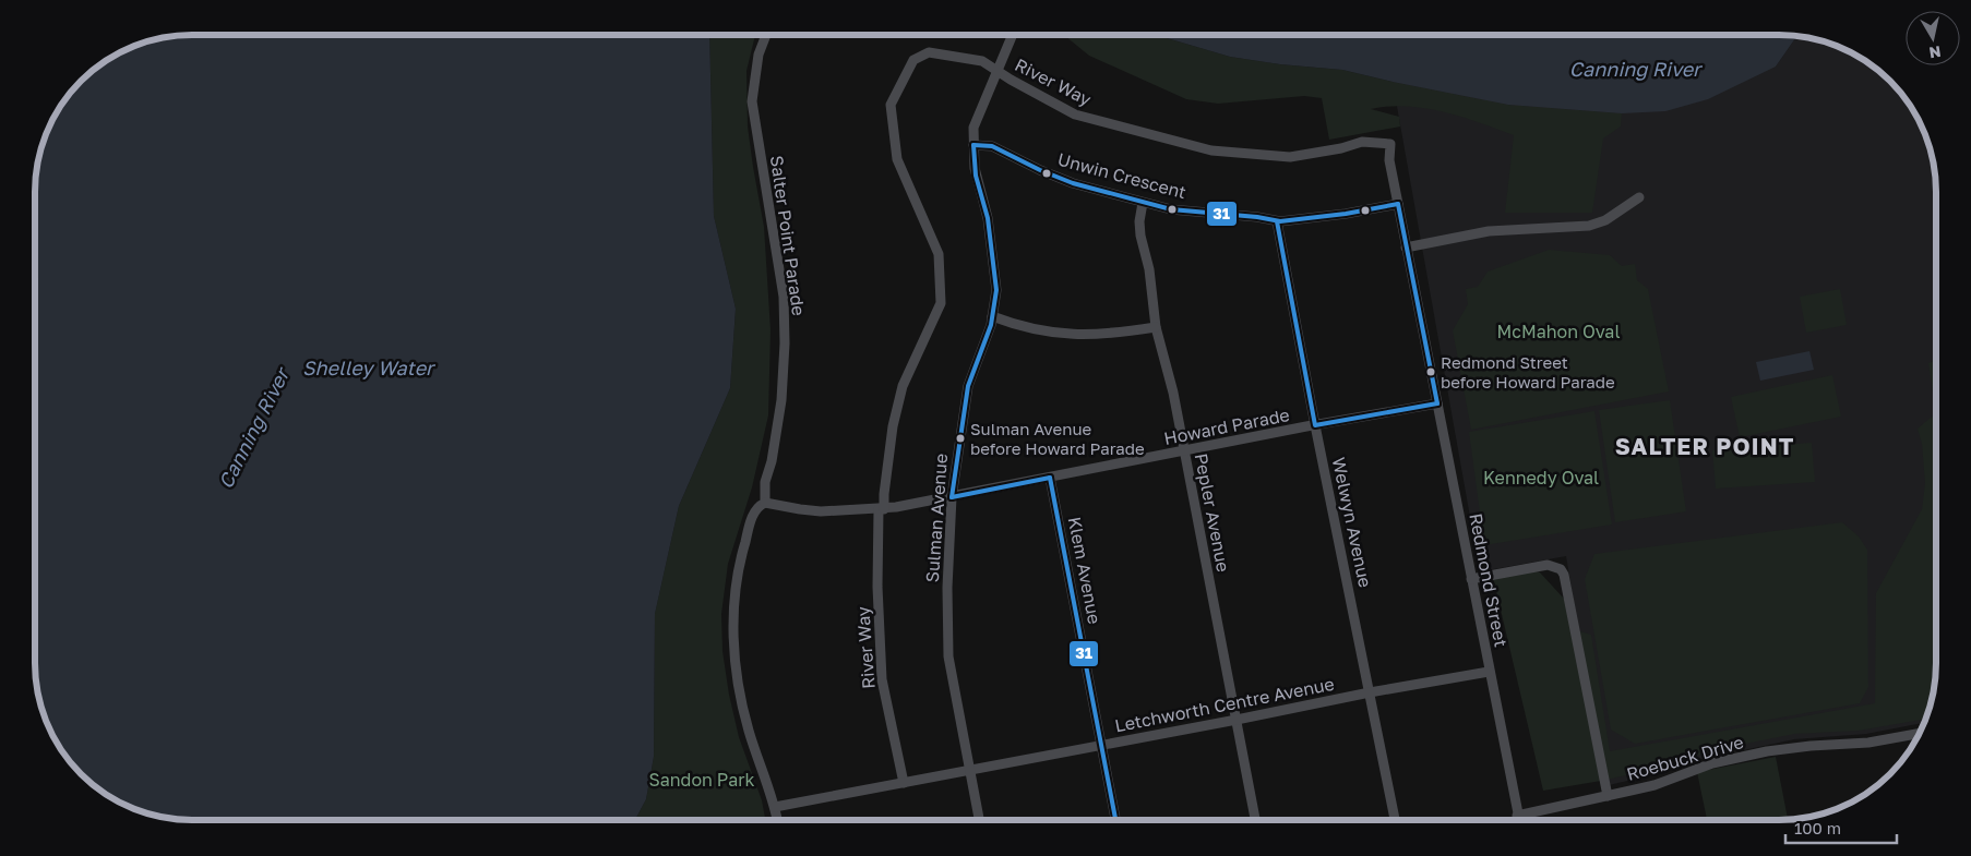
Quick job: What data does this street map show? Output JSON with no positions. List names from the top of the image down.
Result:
{
  "streets": {
    "street": [
      "River Way",
      "Unwin Crescent",
      "Salter Point Parade",
      "Howard Parade",
      "Pepler Avenue",
      "Sulman Avenue",
      "Welwyn Avenue",
      "Klem Avenue",
      "Redmond Street",
      "Letchworth Centre Avenue",
      "Roebuck Drive"
    ]
  },
  "crossings": [
    ["River Way", "Howard Parade"],
    ["River Way", "Sulman Avenue"],
    ["River Way", "Redmond Street"],
    ["River Way", "Letchworth Centre Avenue"],
    ["Unwin Crescent", "Pepler Avenue"],
    ["Unwin Crescent", "Sulman Avenue"],
    ["Unwin Crescent", "Welwyn Avenue"],
    ["Unwin Crescent", "Redmond Street"],
    ["Salter Point Parade", "Howard Parade"],
    ["Salter Point Parade", "Letchworth Centre Avenue"],
    ["Howard Parade", "Pepler Avenue"],
    ["Howard Parade", "Sulman Avenue"],
    ["Howard Parade", "Welwyn Avenue"],
    ["Howard Parade", "Klem Avenue"],
    ["Howard Parade", "Redmond Street"],
    ["Pepler Avenue", "Letchworth Centre Avenue"],
    ["Sulman Avenue", "Letchworth Centre Avenue"],
    ["Welwyn Avenue", "Letchworth Centre Avenue"],
    ["Klem Avenue", "Letchworth Centre Avenue"],
    ["Redmond Street", "Letchworth Centre Avenue"],
    ["Redmond Street", "Roebuck Drive"]
  ],
  "districts": ["SALTER POINT"],
  "water": ["Canning River", "Shelley Water"],
  "parks": ["McMahon Oval", "Kennedy Oval", "Sandon Park"],
  "places": ["Redmond Street before Howard Parade", "Sulman Avenue before Howard Parade"],
  "lines": ["transit line 31"],
  "scale_bar": "100 m",
  "north": "bottom"
}
